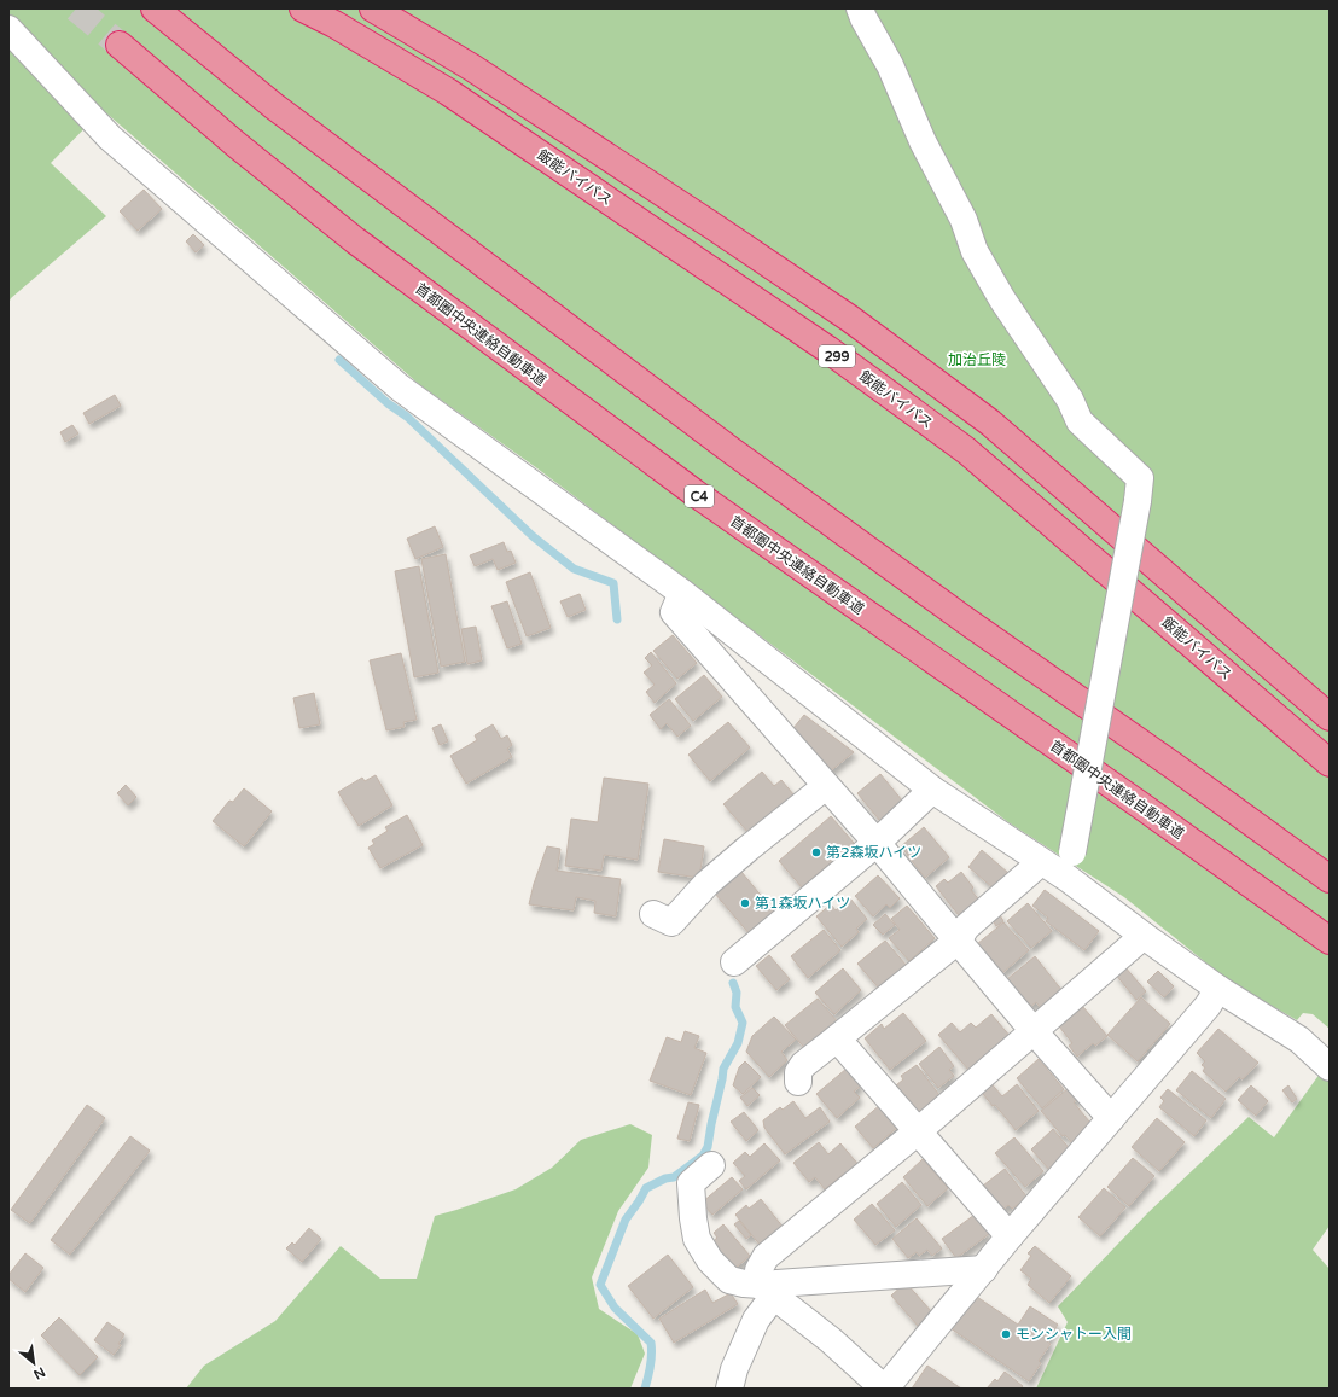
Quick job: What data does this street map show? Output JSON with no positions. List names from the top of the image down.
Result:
{
  "streets": {
    "highway": [
      "飯能バイパス",
      "首都圏中央連絡自動車道",
      "299",
      "C4"
    ]
  },
  "parks": ["加治丘陵"],
  "places": ["第2森坂ハイツ", "第1森坂ハイツ", "モンシャトー入間"],
  "north": "bottom right"
}
